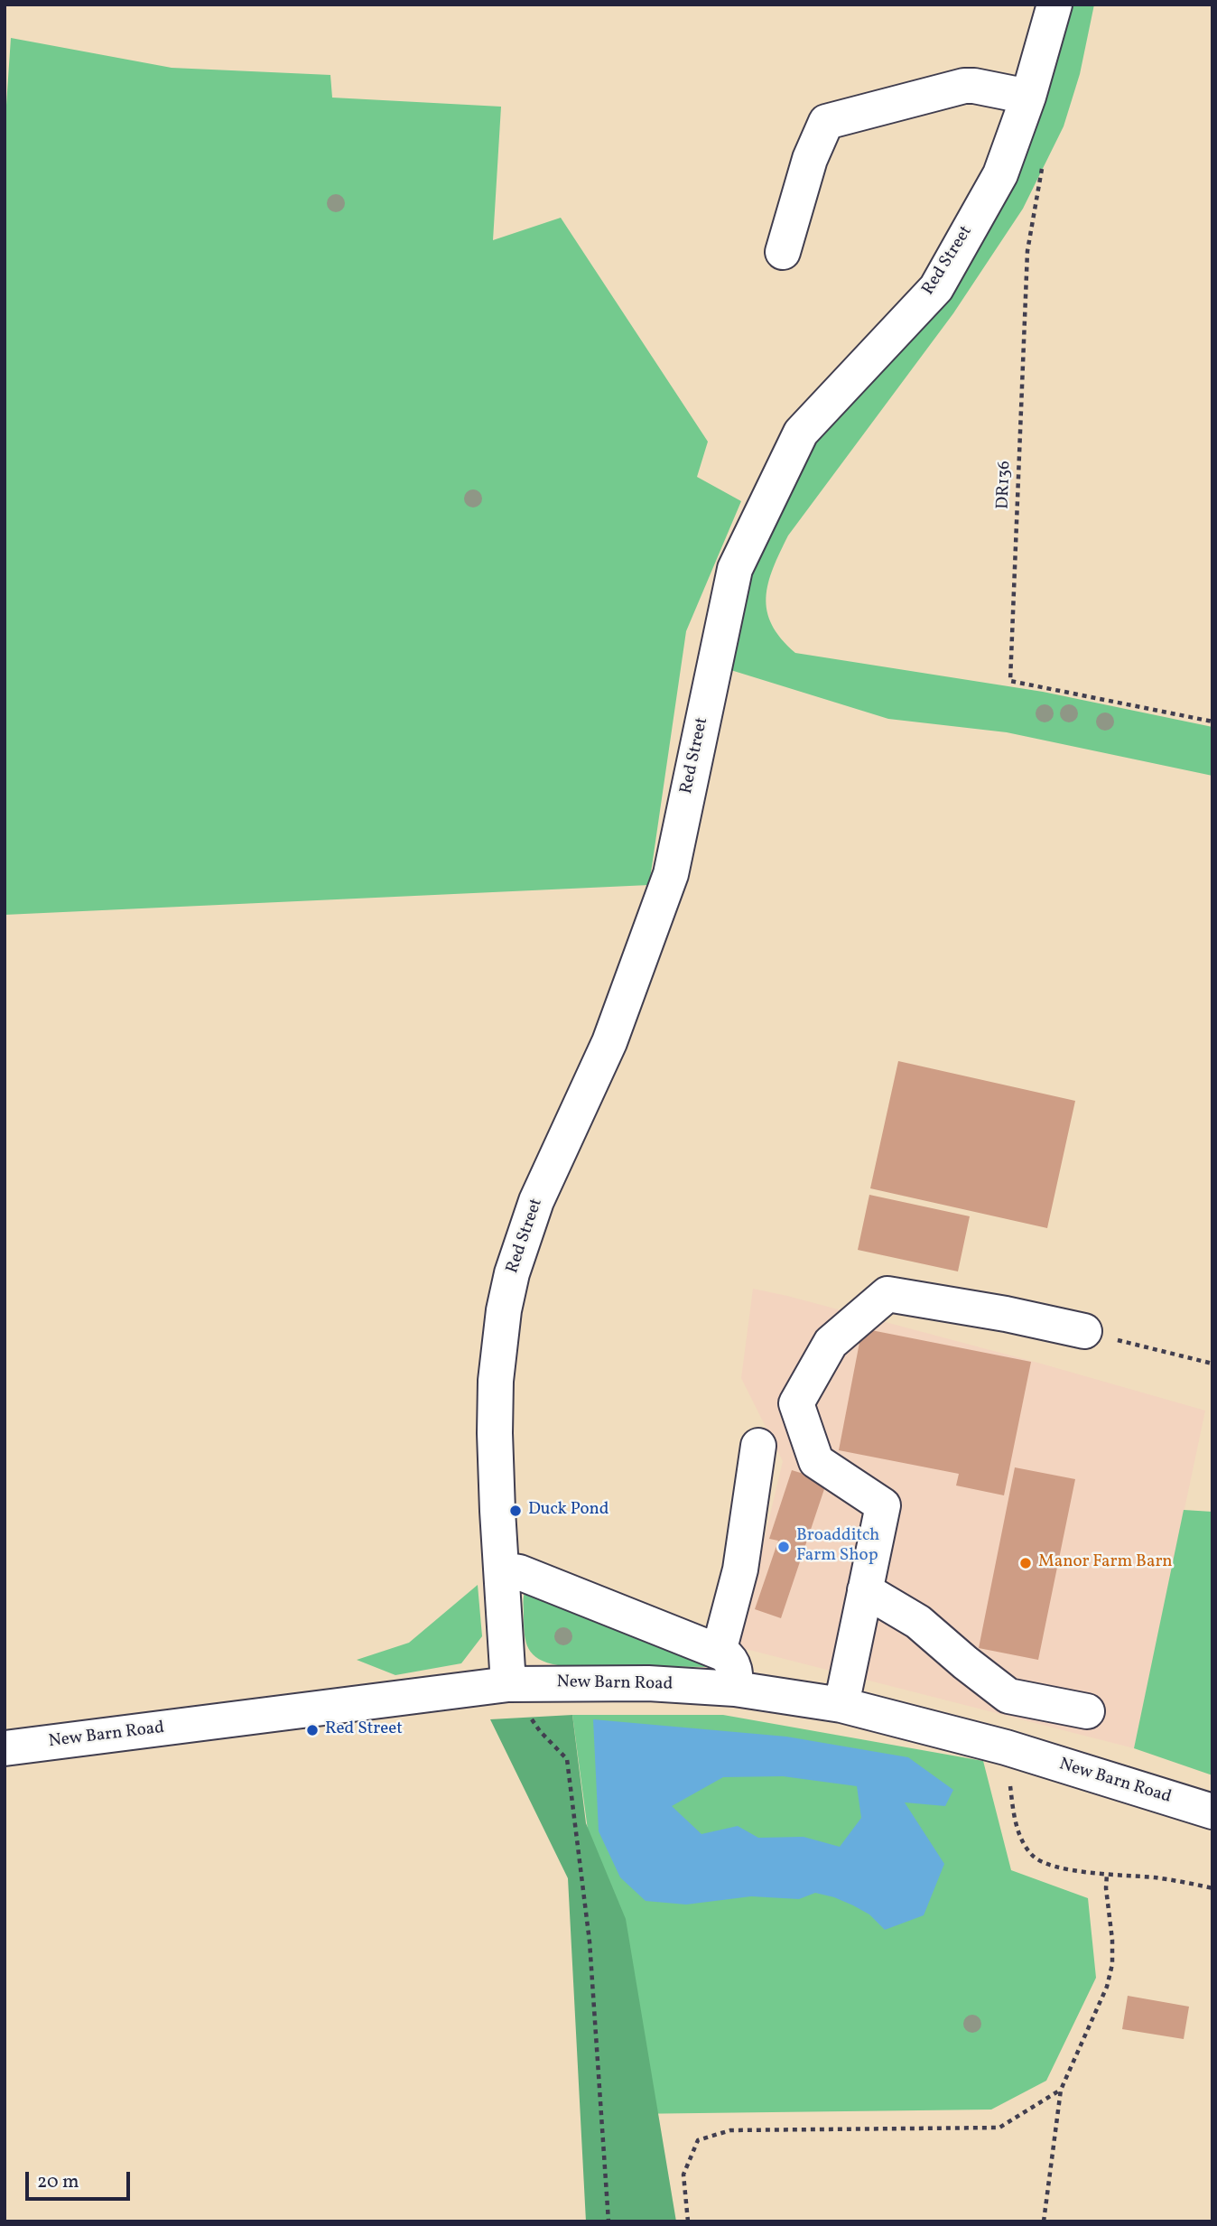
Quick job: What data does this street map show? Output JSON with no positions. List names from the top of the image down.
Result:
{
  "streets": {
    "street": ["Red Street", "New Barn Road"],
    "path": ["DR136"]
  },
  "crossings": [
    ["Red Street", "New Barn Road"]
  ],
  "places": [
    "Duck Pond",
    "Broadditch Farm Shop",
    "Manor Farm Barn",
    "Red Street"
  ],
  "scale_bar": "20 m"
}
